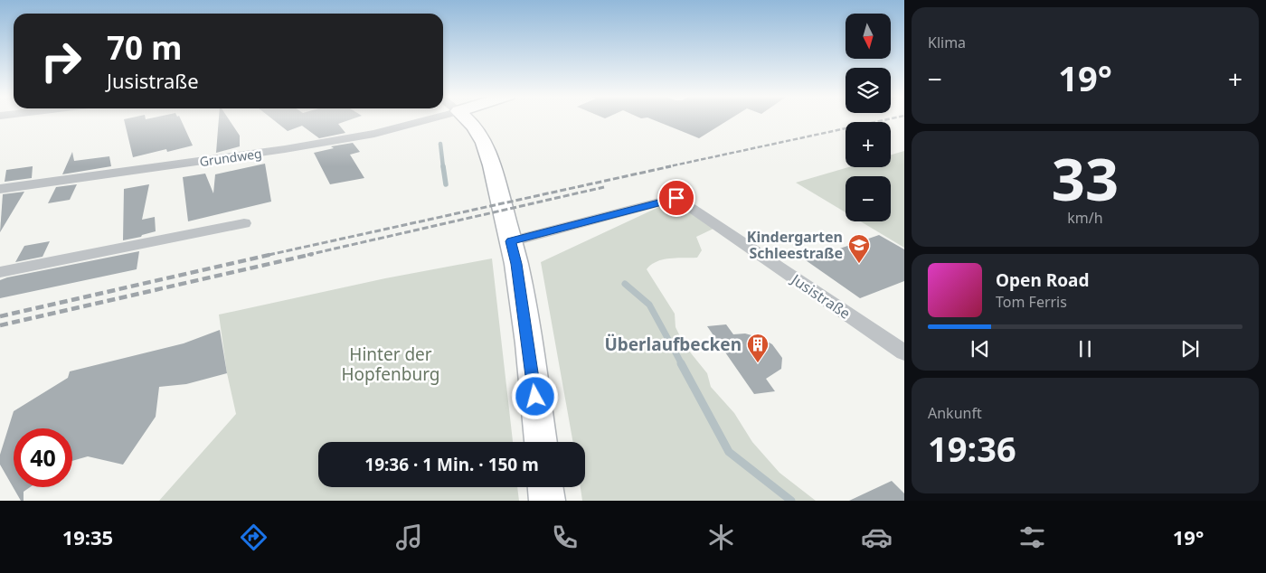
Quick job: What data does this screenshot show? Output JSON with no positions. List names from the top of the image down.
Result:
{
  "streets": {
    "street": ["Grundweg", "Jusistraße"]
  },
  "parks": ["Hinter der Hopfenburg"],
  "places": {
    "school or university": ["Kindergarten Schleestraße"],
    "building": ["Überlaufbecken"]
  },
  "north": "bottom",
  "page": {
    "tile": [
      "Klima",
      ["33", "km/h"],
      ["Ankunft", "19:36"]
    ],
    "map_buttons": ["+", "−"],
    "turn": ["70 m", "Jusistraße"],
    "heat": ["−", "19°", "+"],
    "song": ["Open Road", "Tom Ferris"],
    "limit": "40",
    "trip": "19:36 · 1 Min. · 150 m",
    "tabs": ["19:35", "19°"]
  }
}
